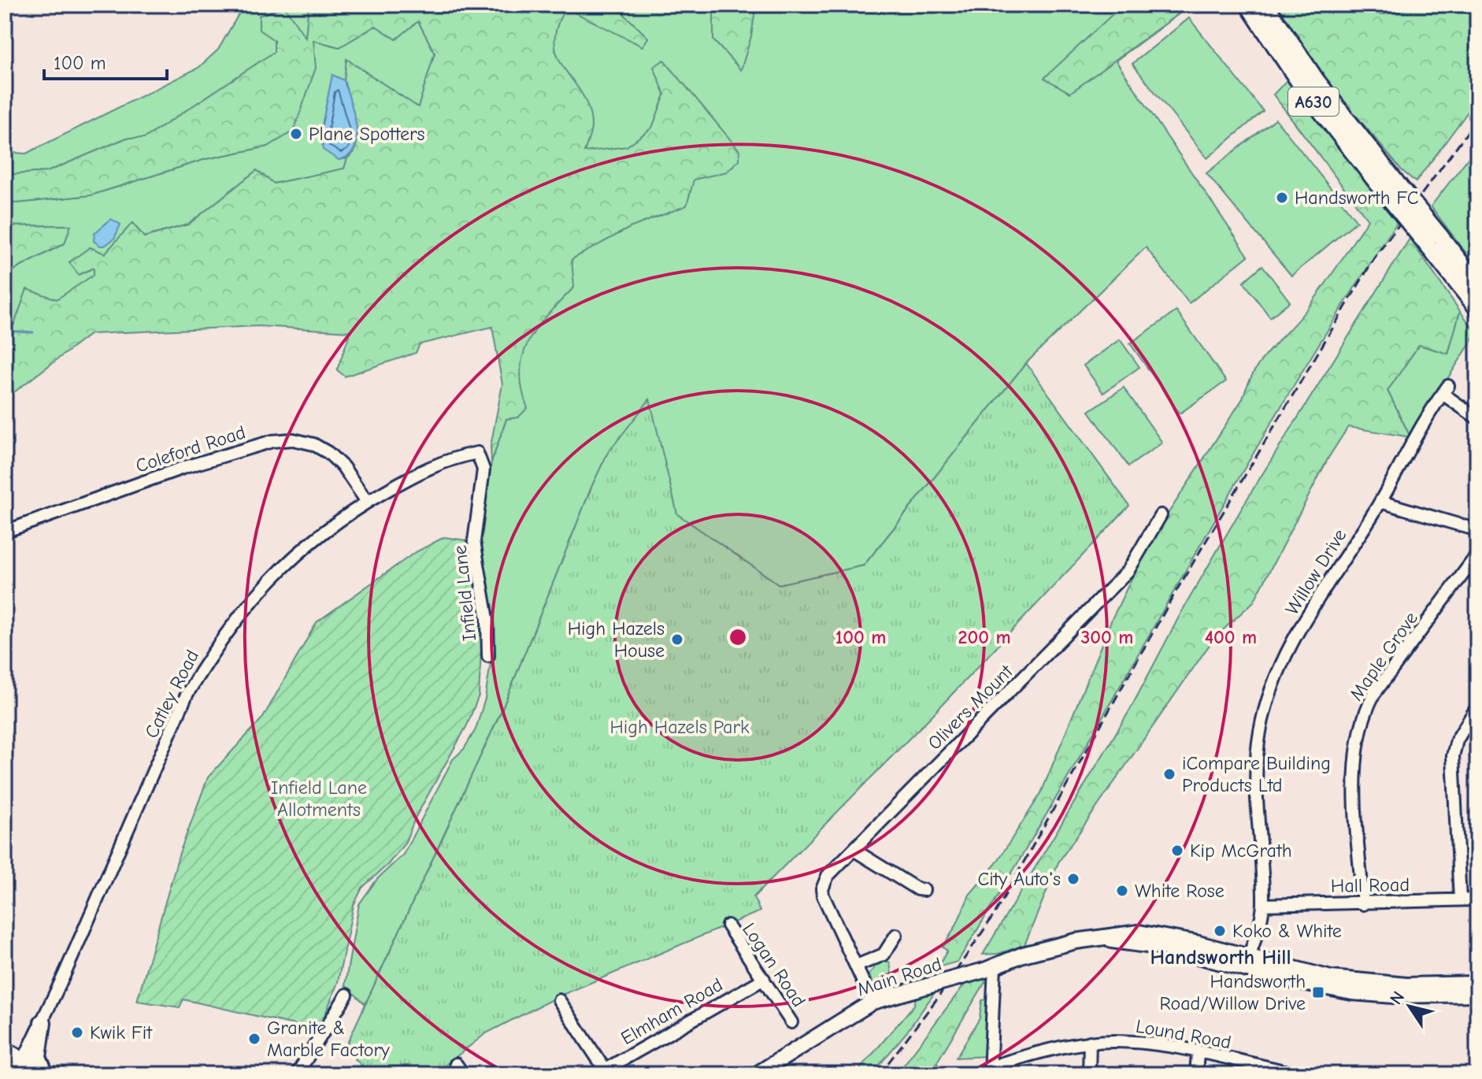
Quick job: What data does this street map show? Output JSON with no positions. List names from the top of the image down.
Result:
{
  "streets": {
    "highway": ["A630"],
    "main road": ["Main Road"],
    "street": [
      "Coleford Road",
      "Willow Drive",
      "Infield Lane",
      "Maple Grove",
      "Catley Road",
      "Olivers Mount",
      "Hall Road",
      "Logan Road",
      "Elmham Road",
      "Lound Road"
    ]
  },
  "crossings": [
    ["Coleford Road", "Catley Road"],
    ["Willow Drive", "Hall Road"],
    ["Willow Drive", "Main Road"],
    ["Infield Lane", "Catley Road"],
    ["Maple Grove", "Hall Road"],
    ["Logan Road", "Elmham Road"]
  ],
  "districts": ["Handsworth Hill"],
  "parks": ["High Hazels Park", "Infield Lane Allotments"],
  "places": {
    "other": [
      "Plane Spotters",
      "Handsworth FC",
      "High Hazels House",
      "iCompare Building Products Ltd",
      "Kip McGrath",
      "City Auto's",
      "White Rose",
      "Koko & White",
      "Kwik Fit",
      "Granite & Marble Factory"
    ],
    "transit": ["Handsworth Road/Willow Drive"]
  },
  "scale_bar": "100 m",
  "north": "top left",
  "rings": [
    "100 m",
    "200 m",
    "300 m",
    "400 m"
  ]
}
